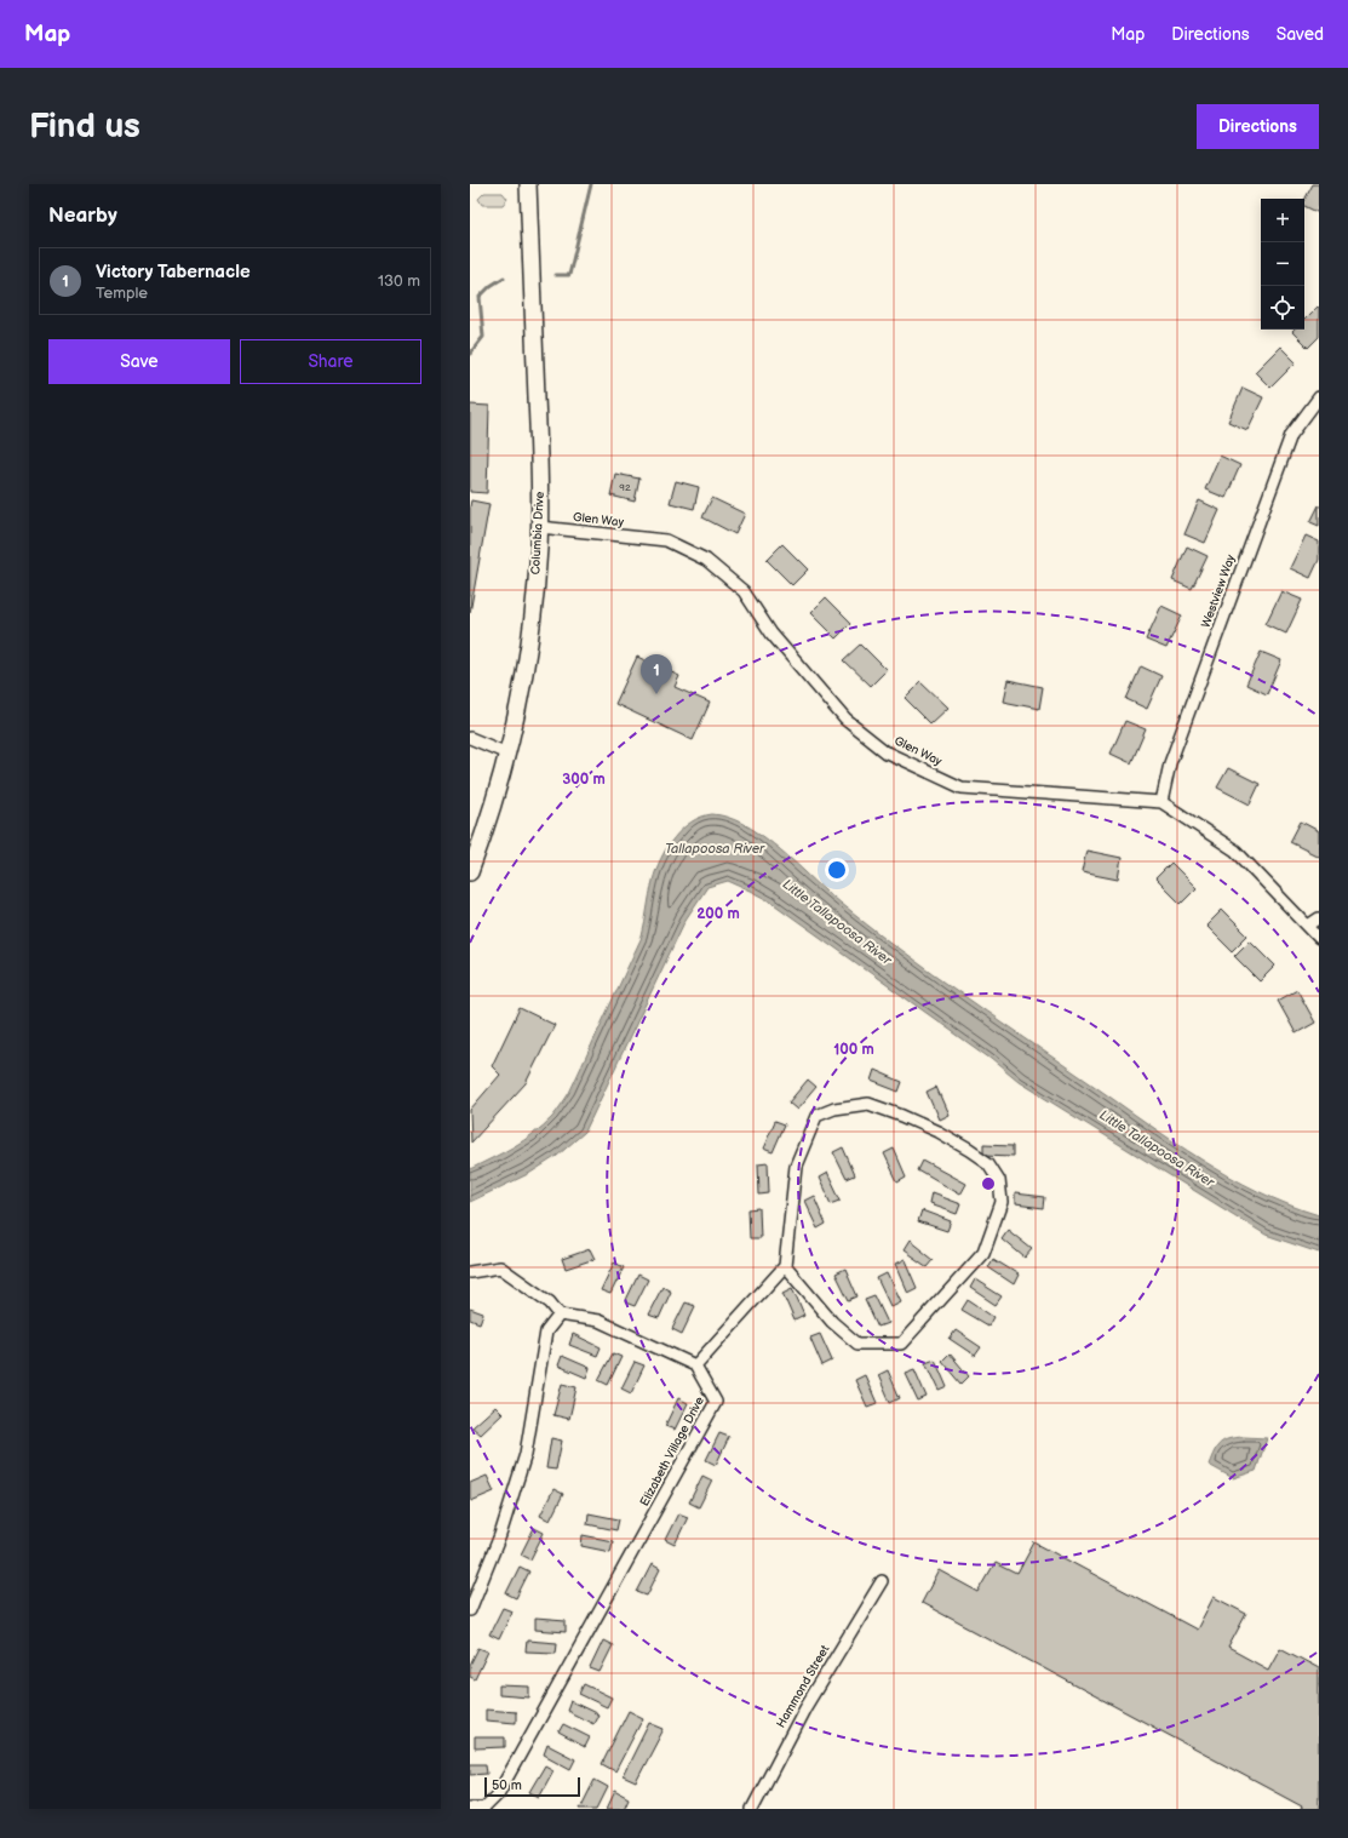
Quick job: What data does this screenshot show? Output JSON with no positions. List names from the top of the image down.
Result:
{
  "streets": {
    "main road": ["Columbia Drive"],
    "street": [
      "Glen Way",
      "Westview Way",
      "Elizabeth Village Drive",
      "Hammond Street"
    ]
  },
  "crossings": [
    ["Glen Way", "Columbia Drive"],
    ["Glen Way", "Westview Way"]
  ],
  "water": ["Tallapoosa River", "Little Tallapoosa River"],
  "house_numbers": ["92"],
  "scale_bar": "50 m",
  "page": {
    "header": "Map",
    "nav": ["Map", "Directions", "Saved"],
    "buttons": [
      "Directions",
      ["Save", "Share"]
    ],
    "title": "Find us",
    "heading": "Nearby",
    "map_buttons": ["+", "−"],
    "list": [
      {
        "mark": "1",
        "name": "Victory Tabernacle",
        "note": "Temple",
        "value": "130 m"
      }
    ],
    "pins": "1",
    "scale": "50 m"
  },
  "rings": ["300 m", "200 m", "100 m"]
}
